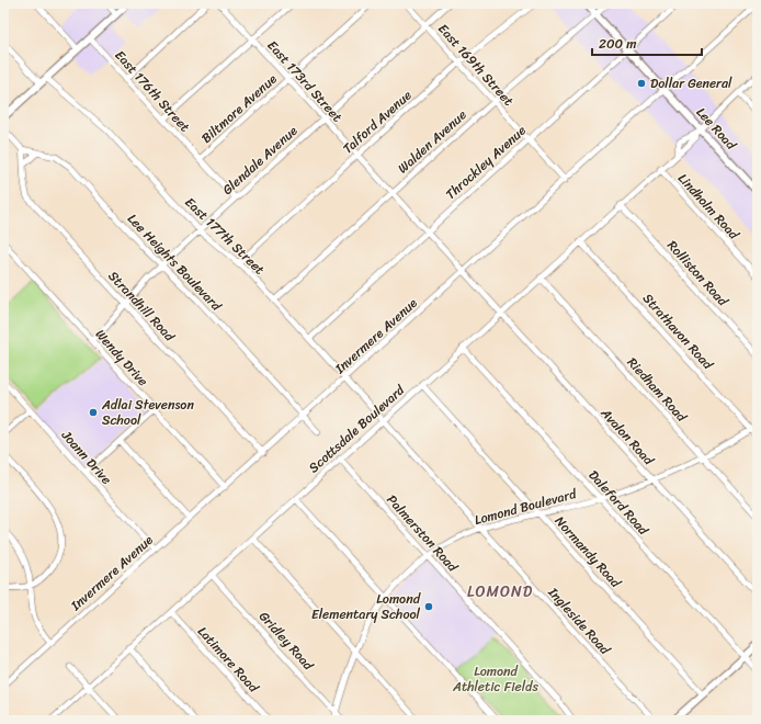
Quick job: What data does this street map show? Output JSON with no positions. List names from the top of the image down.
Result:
{
  "streets": {
    "main road": ["Lee Road"],
    "street": [
      "East 169th Street",
      "East 173rd Street",
      "East 176th Street",
      "Biltmore Avenue",
      "Talford Avenue",
      "Walden Avenue",
      "Glendale Avenue",
      "Throckley Avenue",
      "Lindholm Road",
      "East 177th Street",
      "Lee Heights Boulevard",
      "Rolliston Road",
      "Strandhill Road",
      "Strathavon Road",
      "Invermere Avenue",
      "Wendy Drive",
      "Riedham Road",
      "Scottsdale Boulevard",
      "Avalon Road",
      "Joann Drive",
      "Daleford Road",
      "Lomond Boulevard",
      "Palmerston Road",
      "Normandy Road",
      "Ingleside Road",
      "Gridley Road",
      "Latimore Road"
    ]
  },
  "crossings": [
    ["East 169th Street", "Talford Avenue"],
    ["East 169th Street", "Walden Avenue"],
    ["East 169th Street", "Glendale Avenue"],
    ["East 169th Street", "Throckley Avenue"],
    ["East 169th Street", "Invermere Avenue"],
    ["East 173rd Street", "Biltmore Avenue"],
    ["East 173rd Street", "Talford Avenue"],
    ["East 173rd Street", "Walden Avenue"],
    ["East 173rd Street", "Glendale Avenue"],
    ["East 173rd Street", "Throckley Avenue"],
    ["East 173rd Street", "Invermere Avenue"],
    ["East 173rd Street", "Avalon Road"],
    ["East 176th Street", "Biltmore Avenue"],
    ["East 176th Street", "Glendale Avenue"],
    ["Talford Avenue", "East 177th Street"],
    ["Lee Road", "Walden Avenue"],
    ["Lee Road", "Throckley Avenue"],
    ["Lee Road", "Invermere Avenue"],
    ["Lee Road", "Scottsdale Boulevard"],
    ["Walden Avenue", "East 177th Street"],
    ["Glendale Avenue", "East 177th Street"],
    ["Glendale Avenue", "Lee Heights Boulevard"],
    ["Glendale Avenue", "Strandhill Road"],
    ["Glendale Avenue", "Wendy Drive"],
    ["Throckley Avenue", "East 177th Street"],
    ["Lindholm Road", "Scottsdale Boulevard"],
    ["East 177th Street", "Invermere Avenue"],
    ["East 177th Street", "Ingleside Road"],
    ["Lee Heights Boulevard", "Strandhill Road"],
    ["Lee Heights Boulevard", "Invermere Avenue"],
    ["Rolliston Road", "Scottsdale Boulevard"],
    ["Strandhill Road", "Invermere Avenue"],
    ["Strathavon Road", "Scottsdale Boulevard"],
    ["Strathavon Road", "Lomond Boulevard"],
    ["Invermere Avenue", "Wendy Drive"],
    ["Invermere Avenue", "Joann Drive"],
    ["Riedham Road", "Scottsdale Boulevard"],
    ["Riedham Road", "Lomond Boulevard"],
    ["Scottsdale Boulevard", "Avalon Road"],
    ["Scottsdale Boulevard", "Daleford Road"],
    ["Scottsdale Boulevard", "Palmerston Road"],
    ["Scottsdale Boulevard", "Normandy Road"],
    ["Scottsdale Boulevard", "Ingleside Road"],
    ["Scottsdale Boulevard", "Gridley Road"],
    ["Scottsdale Boulevard", "Latimore Road"],
    ["Avalon Road", "Lomond Boulevard"],
    ["Daleford Road", "Lomond Boulevard"],
    ["Lomond Boulevard", "Palmerston Road"],
    ["Lomond Boulevard", "Normandy Road"],
    ["Lomond Boulevard", "Ingleside Road"],
    ["Lomond Boulevard", "Gridley Road"]
  ],
  "districts": ["LOMOND"],
  "parks": ["Lomond Athletic Fields"],
  "places": ["Dollar General", "Adlai Stevenson School", "Lomond Elementary School"],
  "scale_bar": "200 m"
}
